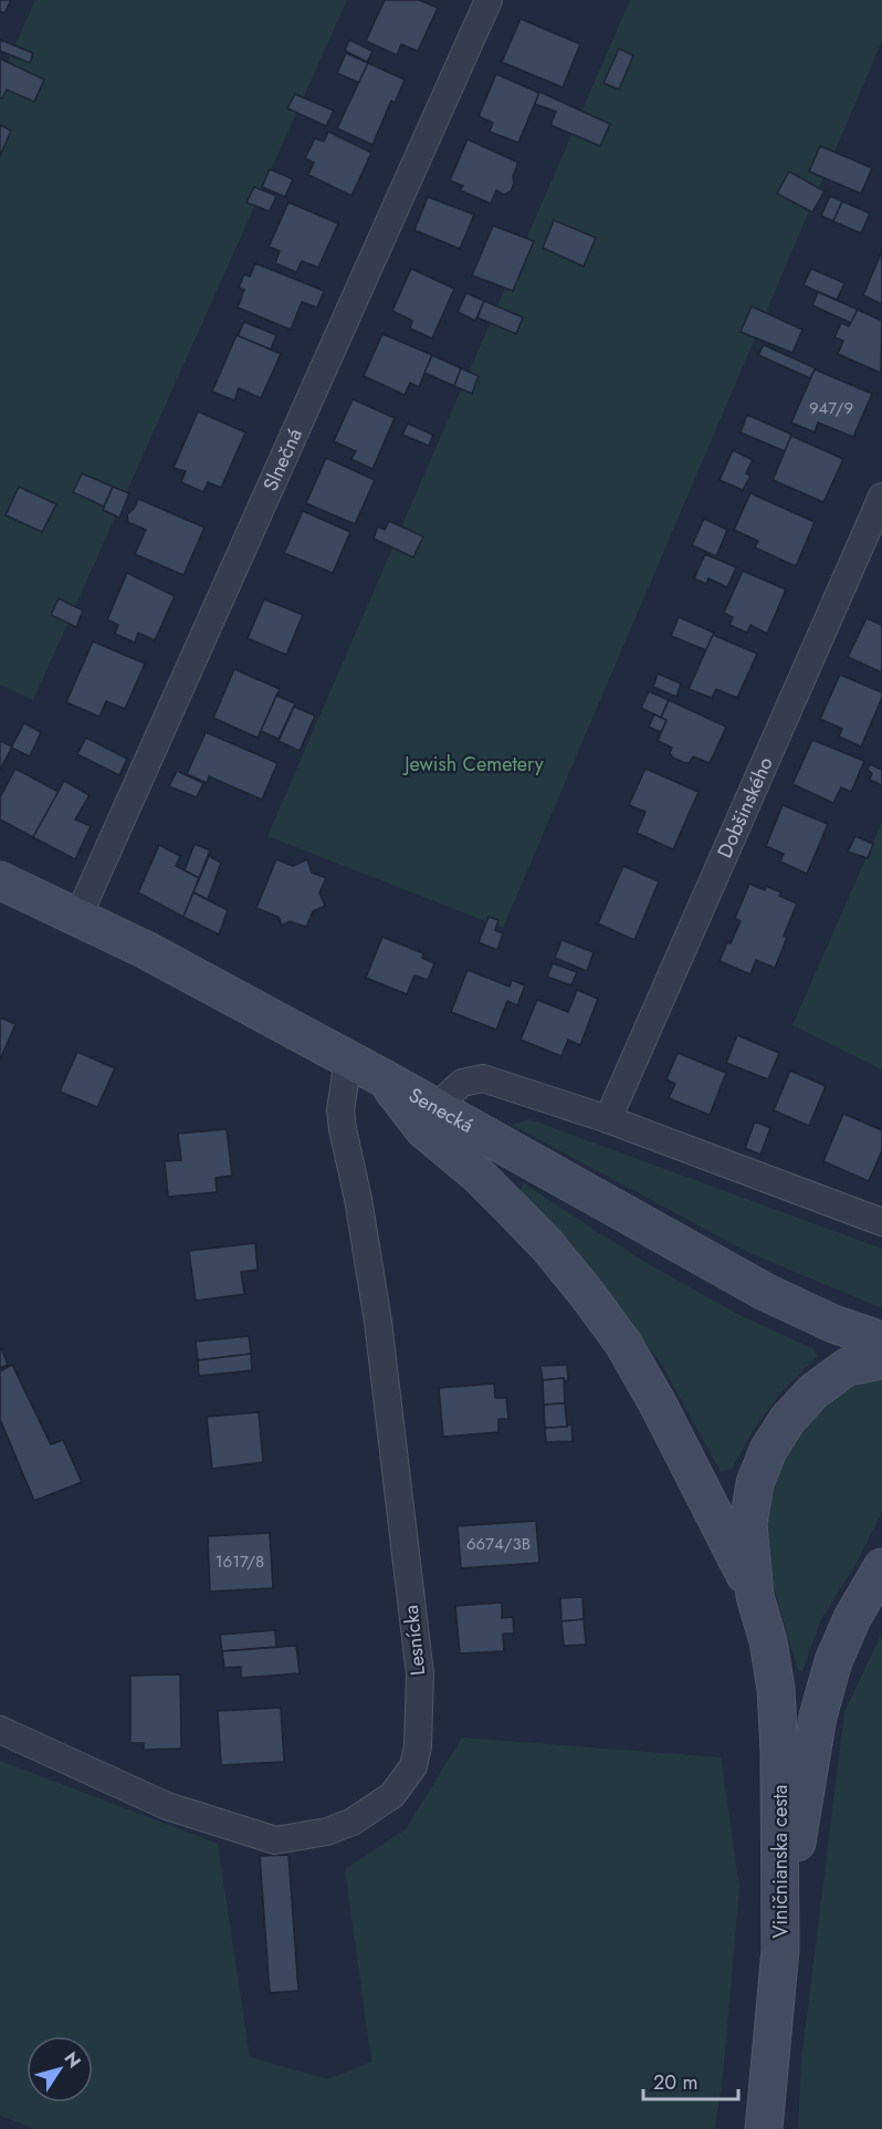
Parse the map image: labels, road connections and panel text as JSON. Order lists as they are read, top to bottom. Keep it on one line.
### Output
{"streets":{"main road":["Senecká","Viničnianska cesta"],"street":["Slnečná","Dobšinského","Lesnícka"]},"crossings":[["Slnečná","Senecká"],["Senecká","Lesnícka"]],"parks":["Jewish Cemetery"],"house_numbers":["947/9","6674/3B","1617/8"],"scale_bar":"20 m","north":"top right"}
